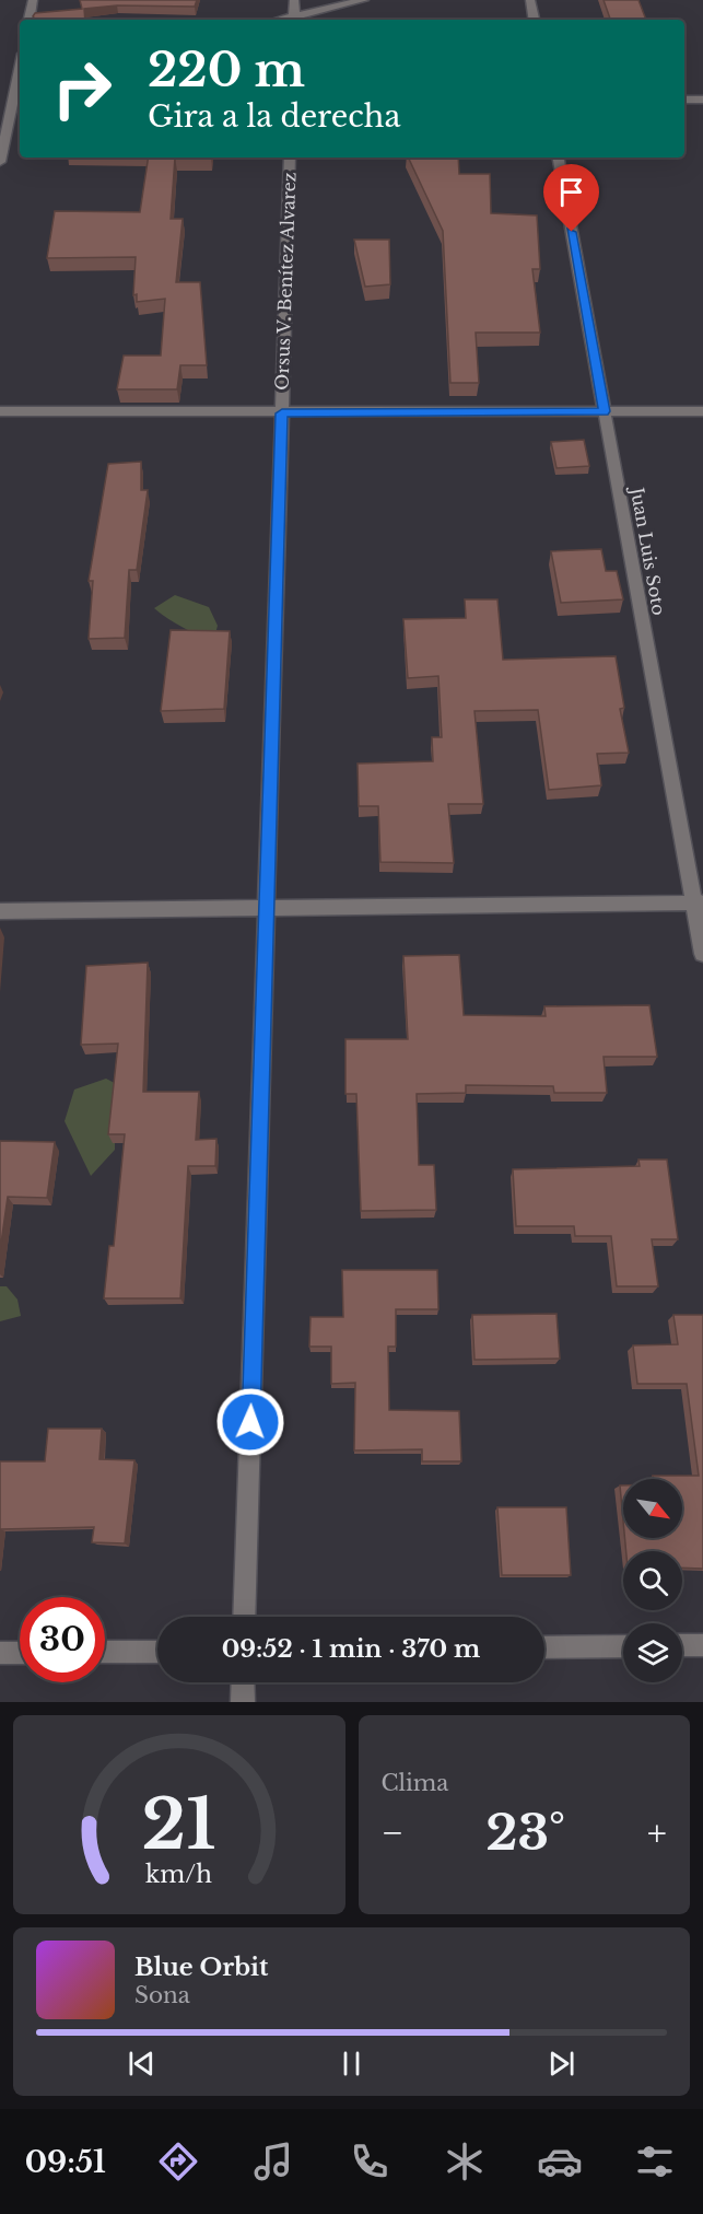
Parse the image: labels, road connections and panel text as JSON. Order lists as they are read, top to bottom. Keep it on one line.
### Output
{"streets":{"street":["Orsus V. Benítez Alvarez","Juan Luis Soto"]},"north":"bottom right","page":{"turn":["220 m","Gira a la derecha"],"limit":"30","trip":"09:52 · 1 min · 370 m","tile":"Clima","heat":["−","23°","+"],"song":["Blue Orbit","Sona"],"tabs":"09:51","gauge":["21","km/h"]}}
